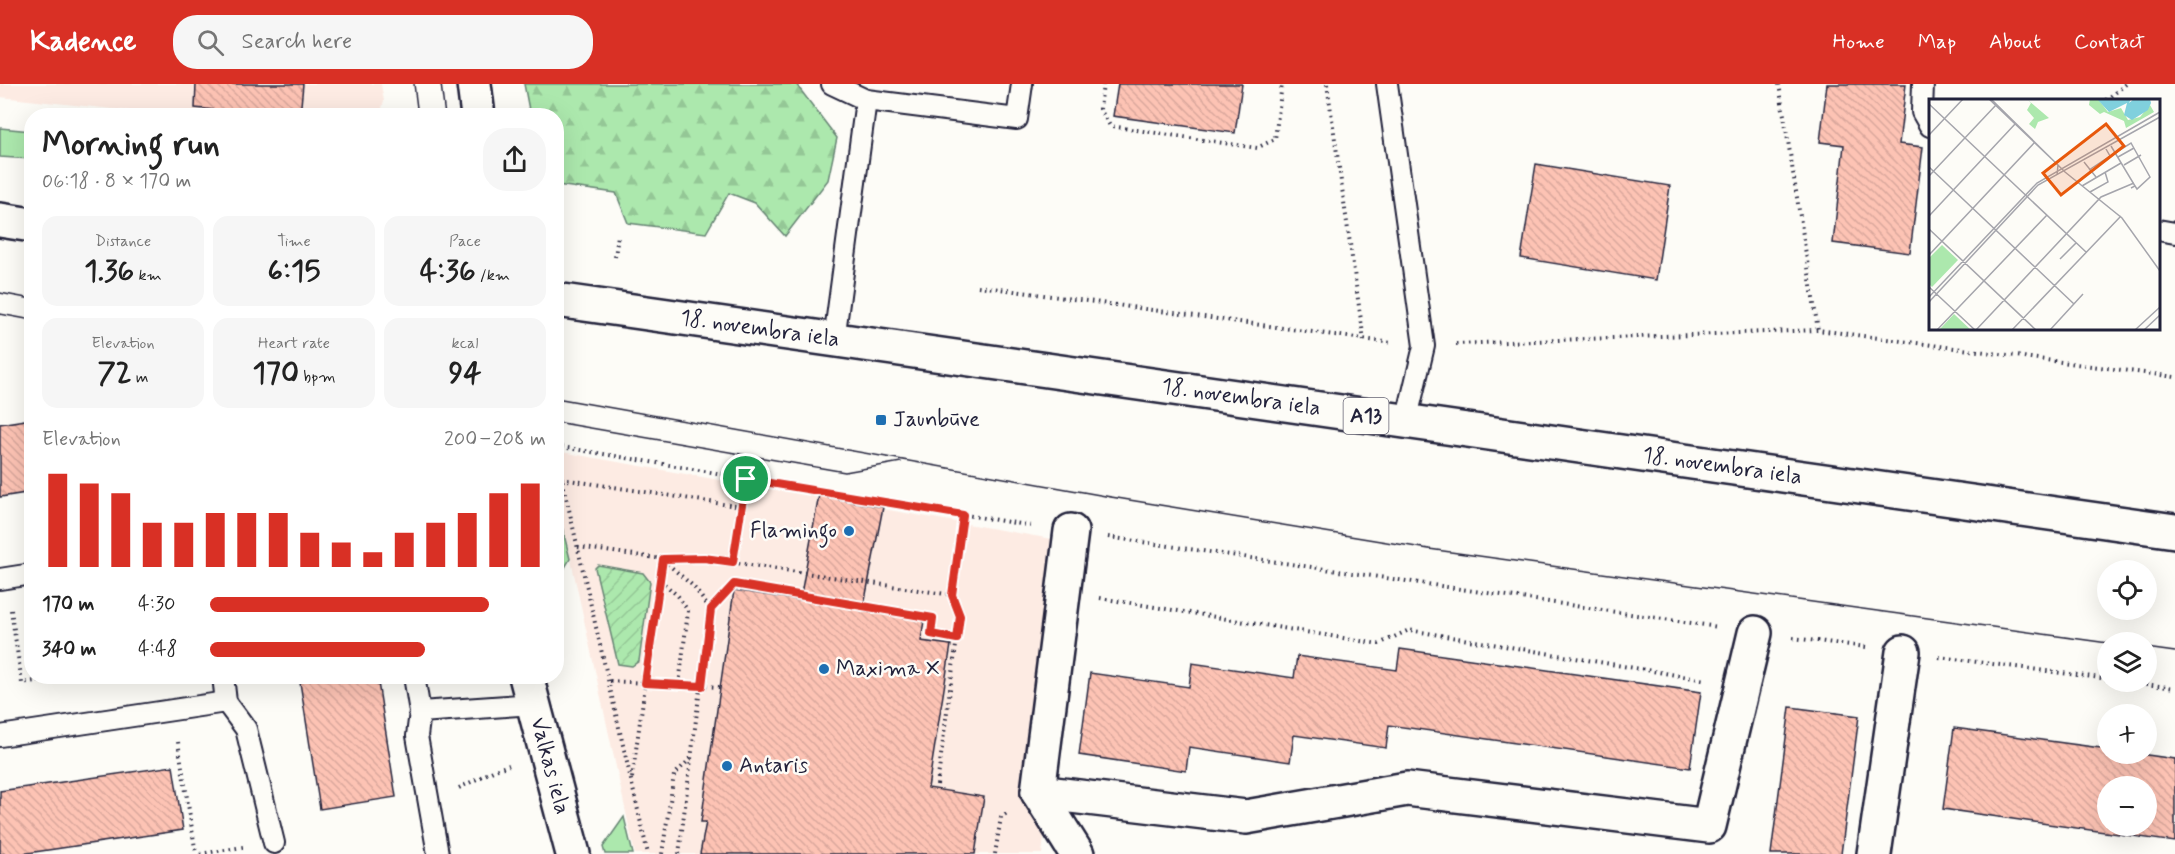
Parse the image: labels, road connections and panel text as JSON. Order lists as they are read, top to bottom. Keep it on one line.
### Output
{"streets":{"main road":["18. novembra iela","A13","Valkas iela"]},"places":{"transit":["Jaunbūve"],"other":["Flamingo","Maxima X","Antaris"]},"page":{"header":"Kadence","search":"Search here","nav":["Home","Map","About","Contact"],"heading":["Morning run","06:18 · 8 × 170 m"],"stats":[["Distance","1.36 km"],["Time","6:15"],["Pace","4:36 /km"],["Elevation","72 m"],["Heart rate","170 bpm"],["kcal","94"]],"chart":["Elevation","200–208 m"],"map_buttons":["+","−"],"list":[{"name":"170 m","note":"4:30"},{"name":"340 m","note":"4:48"}]}}
